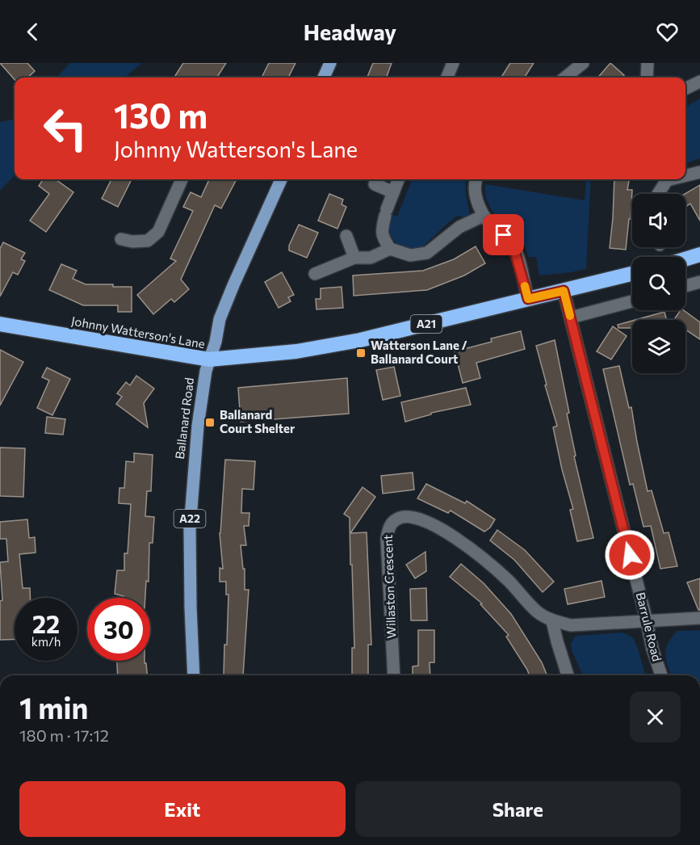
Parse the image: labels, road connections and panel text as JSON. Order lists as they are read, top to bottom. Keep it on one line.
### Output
{"streets":{"highway":["A21","Johnny Watterson's Lane"],"main road":["Ballanard Road","A22"],"street":["Willaston Crescent","Barrule Road"]},"crossings":[["Johnny Watterson's Lane","Ballanard Road"],["Johnny Watterson's Lane","Barrule Road"]],"places":{"transit":["Watterson Lane / Ballanard Court","Ballanard Court Shelter"]},"page":{"header":"Headway","turn":["130 m","Johnny Watterson's Lane"],"speed":"22 km/h","limit":"30","heading":["1 min","180 m · 17:12"],"buttons":["Exit","Share"]}}
